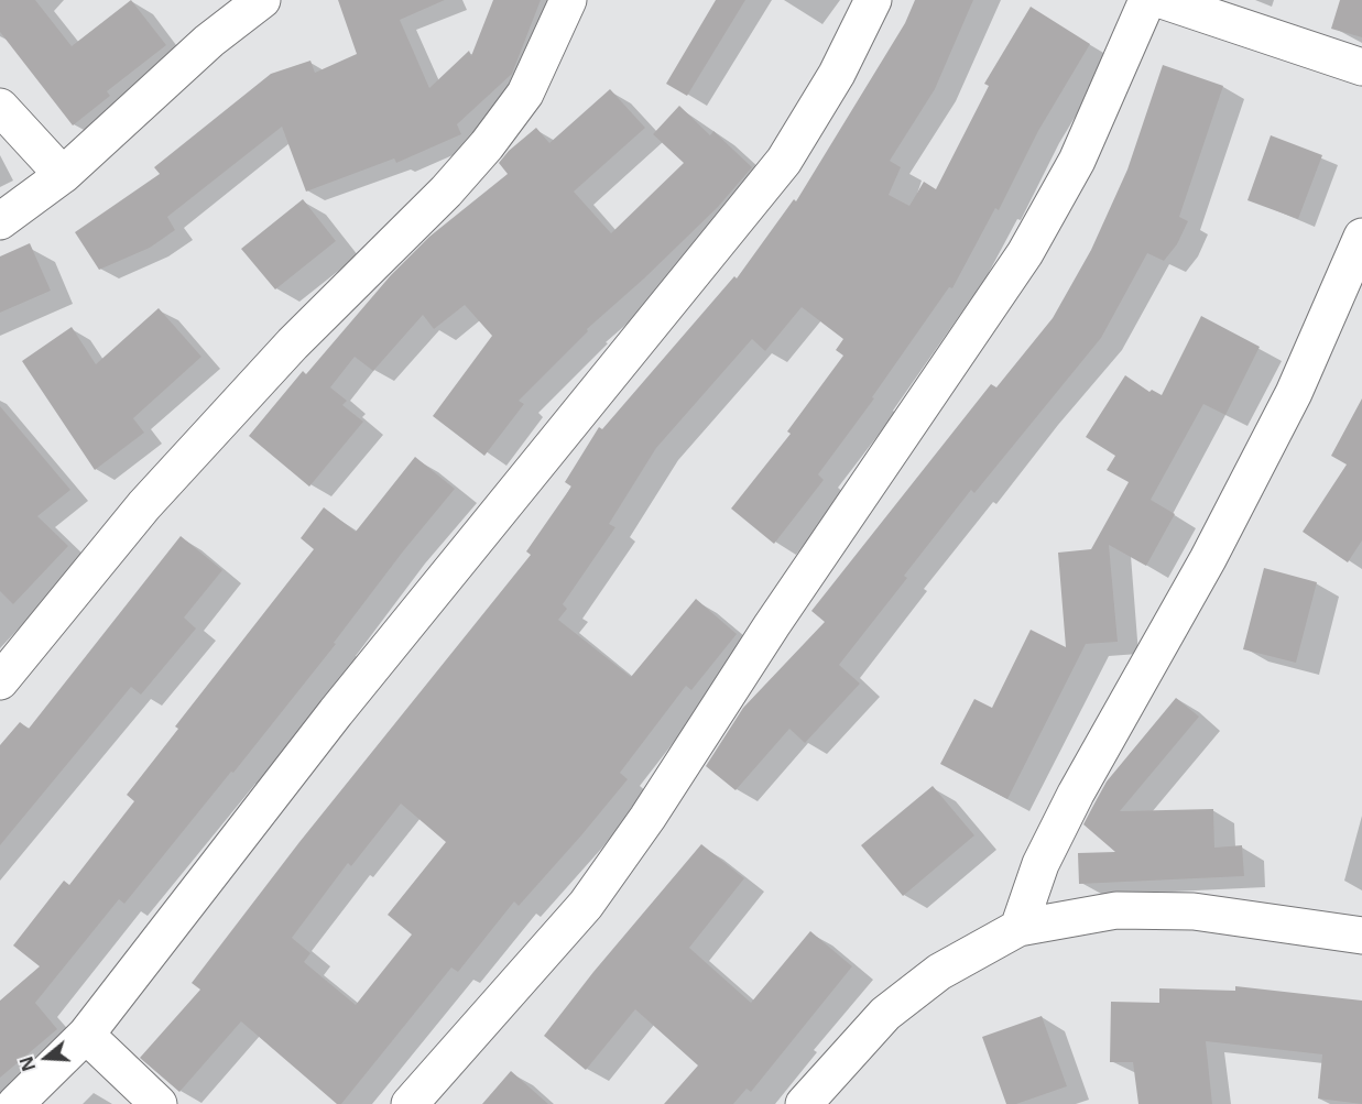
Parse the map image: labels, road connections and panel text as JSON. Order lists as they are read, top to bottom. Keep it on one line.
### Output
{"north":"left"}
